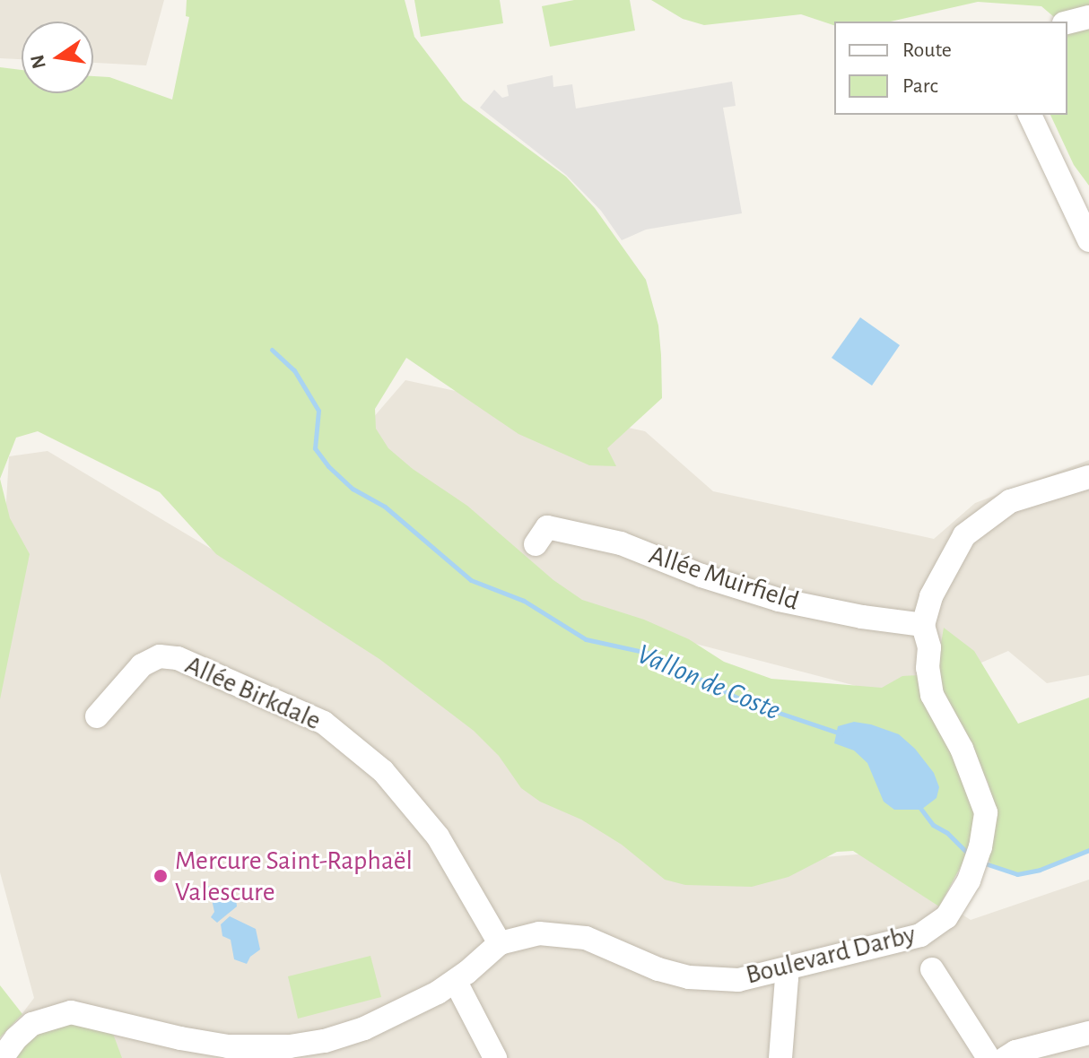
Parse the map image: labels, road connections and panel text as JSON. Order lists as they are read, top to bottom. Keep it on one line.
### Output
{"streets":{"street":["Allée Muirfield","Allée Birkdale","Boulevard Darby"]},"crossings":[["Allée Muirfield","Boulevard Darby"],["Allée Birkdale","Boulevard Darby"]],"water":["Vallon de Coste"],"places":["Mercure Saint-Raphaël Valescure"],"legend":["Route","Parc"],"north":"left"}
